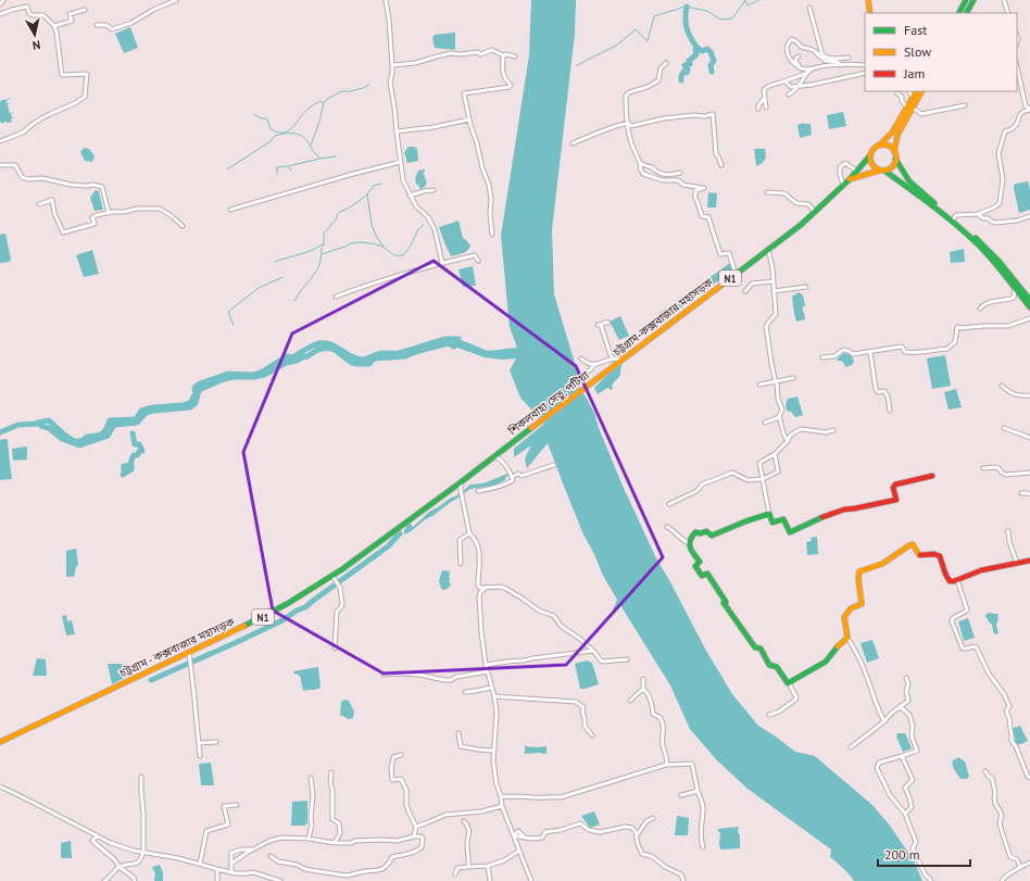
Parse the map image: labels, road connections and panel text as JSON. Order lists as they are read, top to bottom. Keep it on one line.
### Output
{"streets":{"main road":["N1","চট্টগ্রাম-কক্সবাজার মহাসড়ক","শিকলবাহা সেতু, পটিয়া","চট্টগ্রাম - কক্সবাজার মহাসড়ক"]},"crossings":[["চট্টগ্রাম-কক্সবাজার মহাসড়ক","শিকলবাহা সেতু, পটিয়া"],["শিকলবাহা সেতু, পটিয়া","চট্টগ্রাম - কক্সবাজার মহাসড়ক"]],"legend":["Fast","Slow","Jam"],"scale_bar":"200 m","north":"bottom"}
